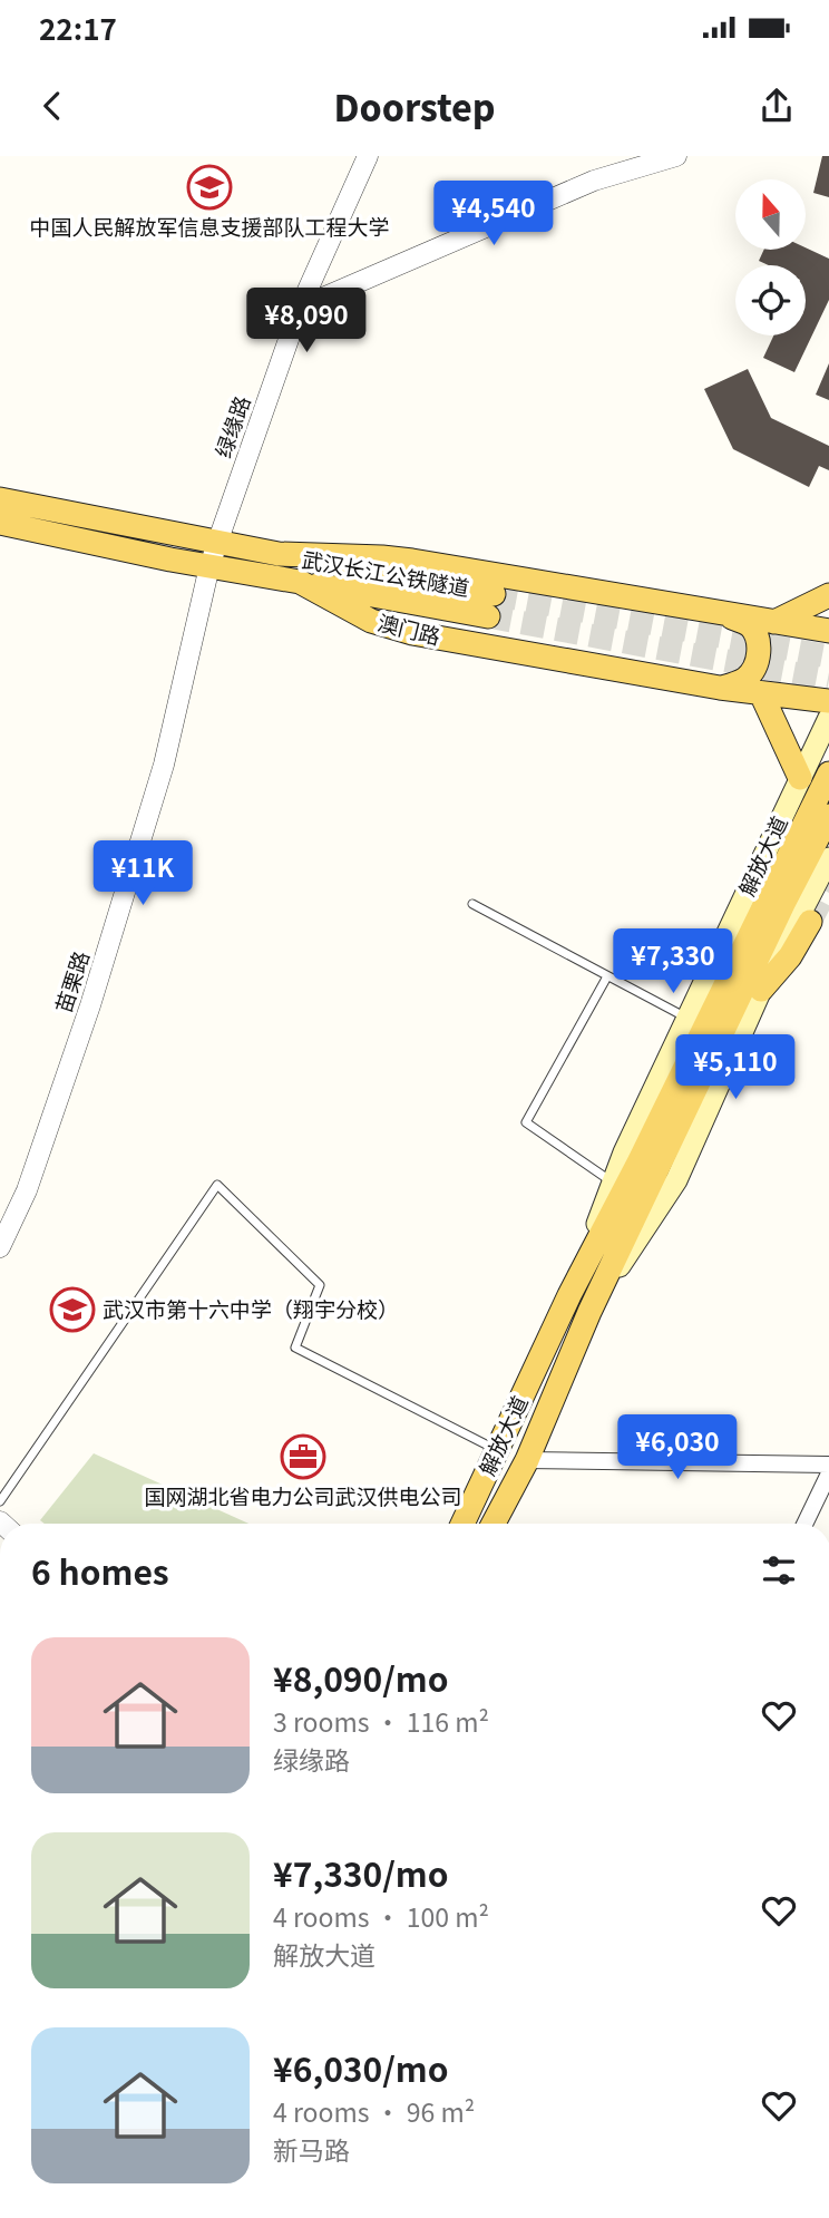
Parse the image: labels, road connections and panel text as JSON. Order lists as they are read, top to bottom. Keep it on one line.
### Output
{"streets":{"main road":["武汉长江公铁隧道","澳门路","解放大道"],"street":["绿缘路","苗栗路"]},"crossings":[["绿缘路","苗栗路"],["武汉长江公铁隧道","澳门路"],["澳门路","苗栗路"]],"places":{"school or university":["中国人民解放军信息支援部队工程大学","武汉市第十六中学（翔宇分校）"],"office":["国网湖北省电力公司武汉供电公司"]},"north":"top","page":{"status":"22:17","header":"Doorstep","price":["¥4,540","¥8,090","¥11K","¥7,330","¥5,110","¥6,030"],"heading":"6 homes","list":[{"name":"¥8,090/mo","note":"3 rooms · 116 m² · 绿缘路"},{"name":"¥7,330/mo","note":"4 rooms · 100 m² · 解放大道"},{"name":"¥6,030/mo","note":"4 rooms · 96 m² · 新马路"}]}}
